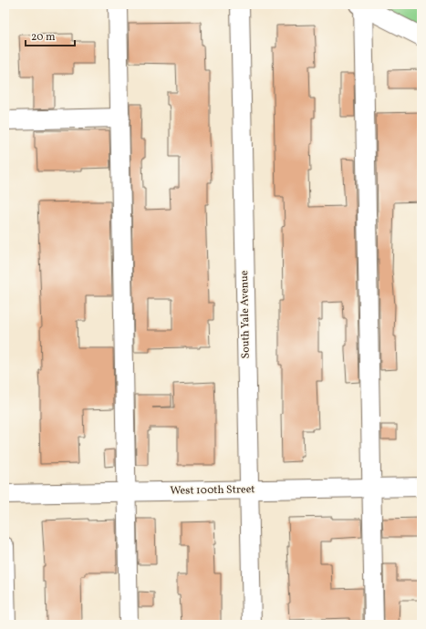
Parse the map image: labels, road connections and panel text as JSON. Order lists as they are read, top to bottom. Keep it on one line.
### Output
{"streets":{"street":["South Yale Avenue","West 100th Street"]},"crossings":[["South Yale Avenue","West 100th Street"]],"scale_bar":"20 m"}
